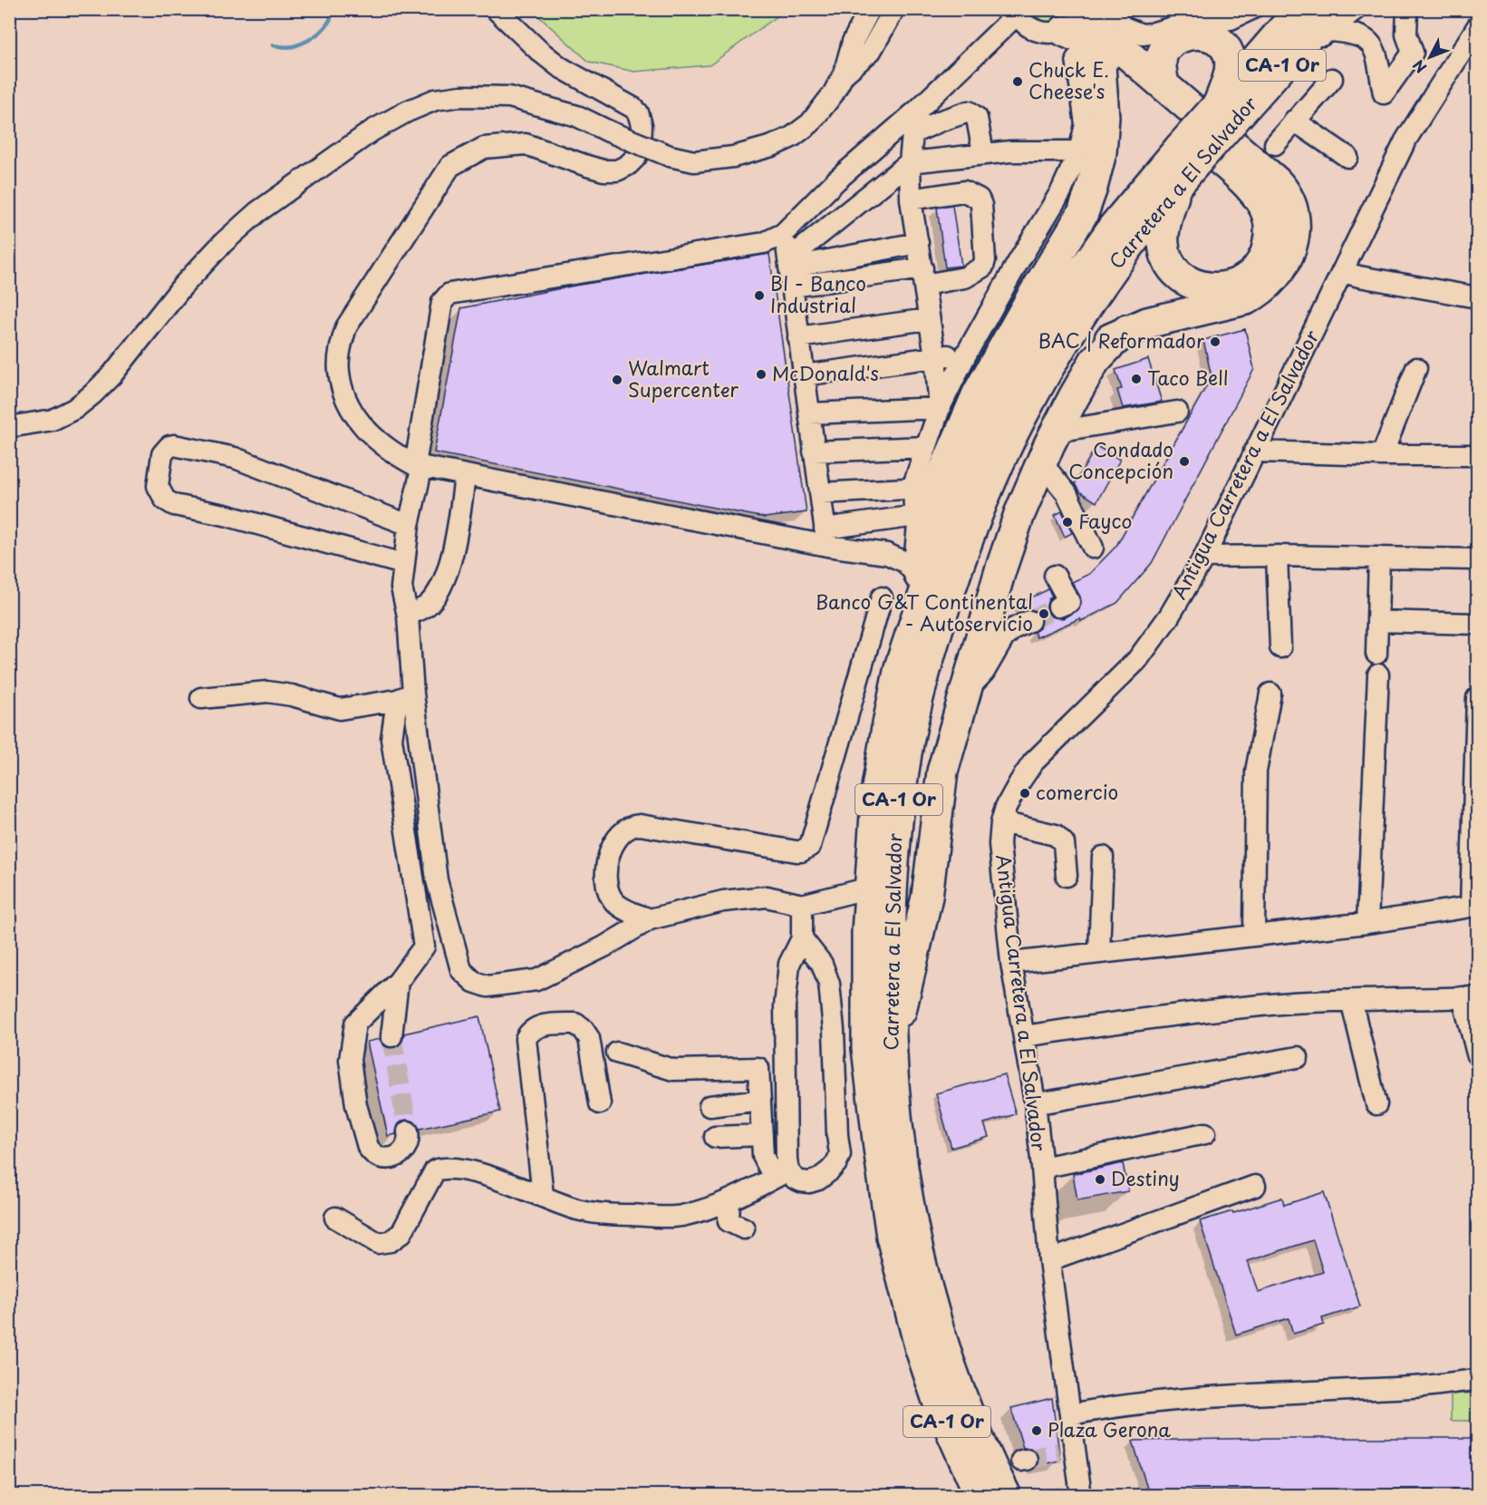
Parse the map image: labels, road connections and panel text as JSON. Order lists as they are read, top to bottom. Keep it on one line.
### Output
{"streets":{"highway":["CA-1 Or","Carretera a El Salvador"],"street":["Antigua Carretera a El Salvador"]},"places":["Chuck E. Cheese's","BI - Banco Industrial","BAC | Reformador","McDonald's","Taco Bell","Walmart Supercenter","Condado Concepción","Fayco","Banco G&T Continental - Autoservicio","comercio","Destiny","Plaza Gerona"],"north":"bottom left"}
